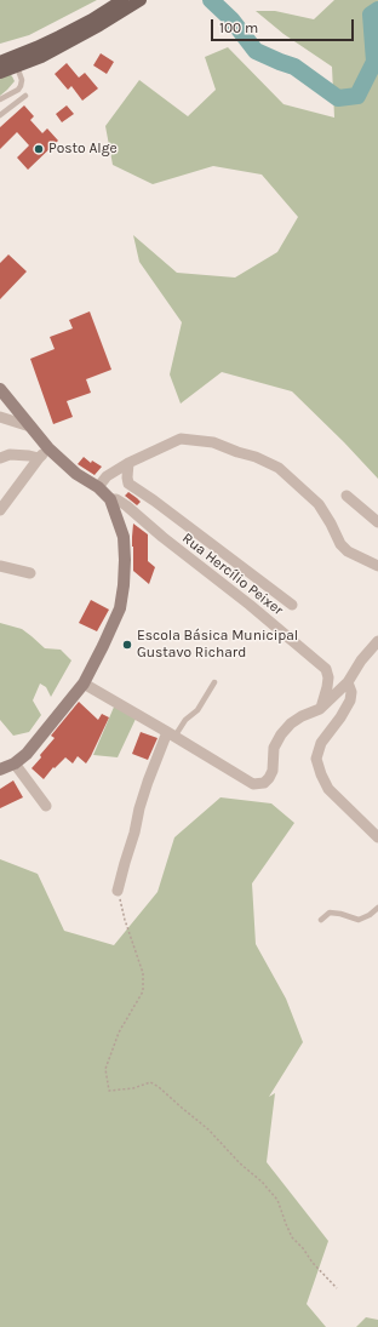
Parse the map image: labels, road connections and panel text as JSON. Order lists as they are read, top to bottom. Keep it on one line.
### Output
{"streets":{"street":["Rua Hercílio Peixer"]},"places":["Posto Alge","Escola Básica Municipal Gustavo Richard"],"scale_bar":"100 m"}
